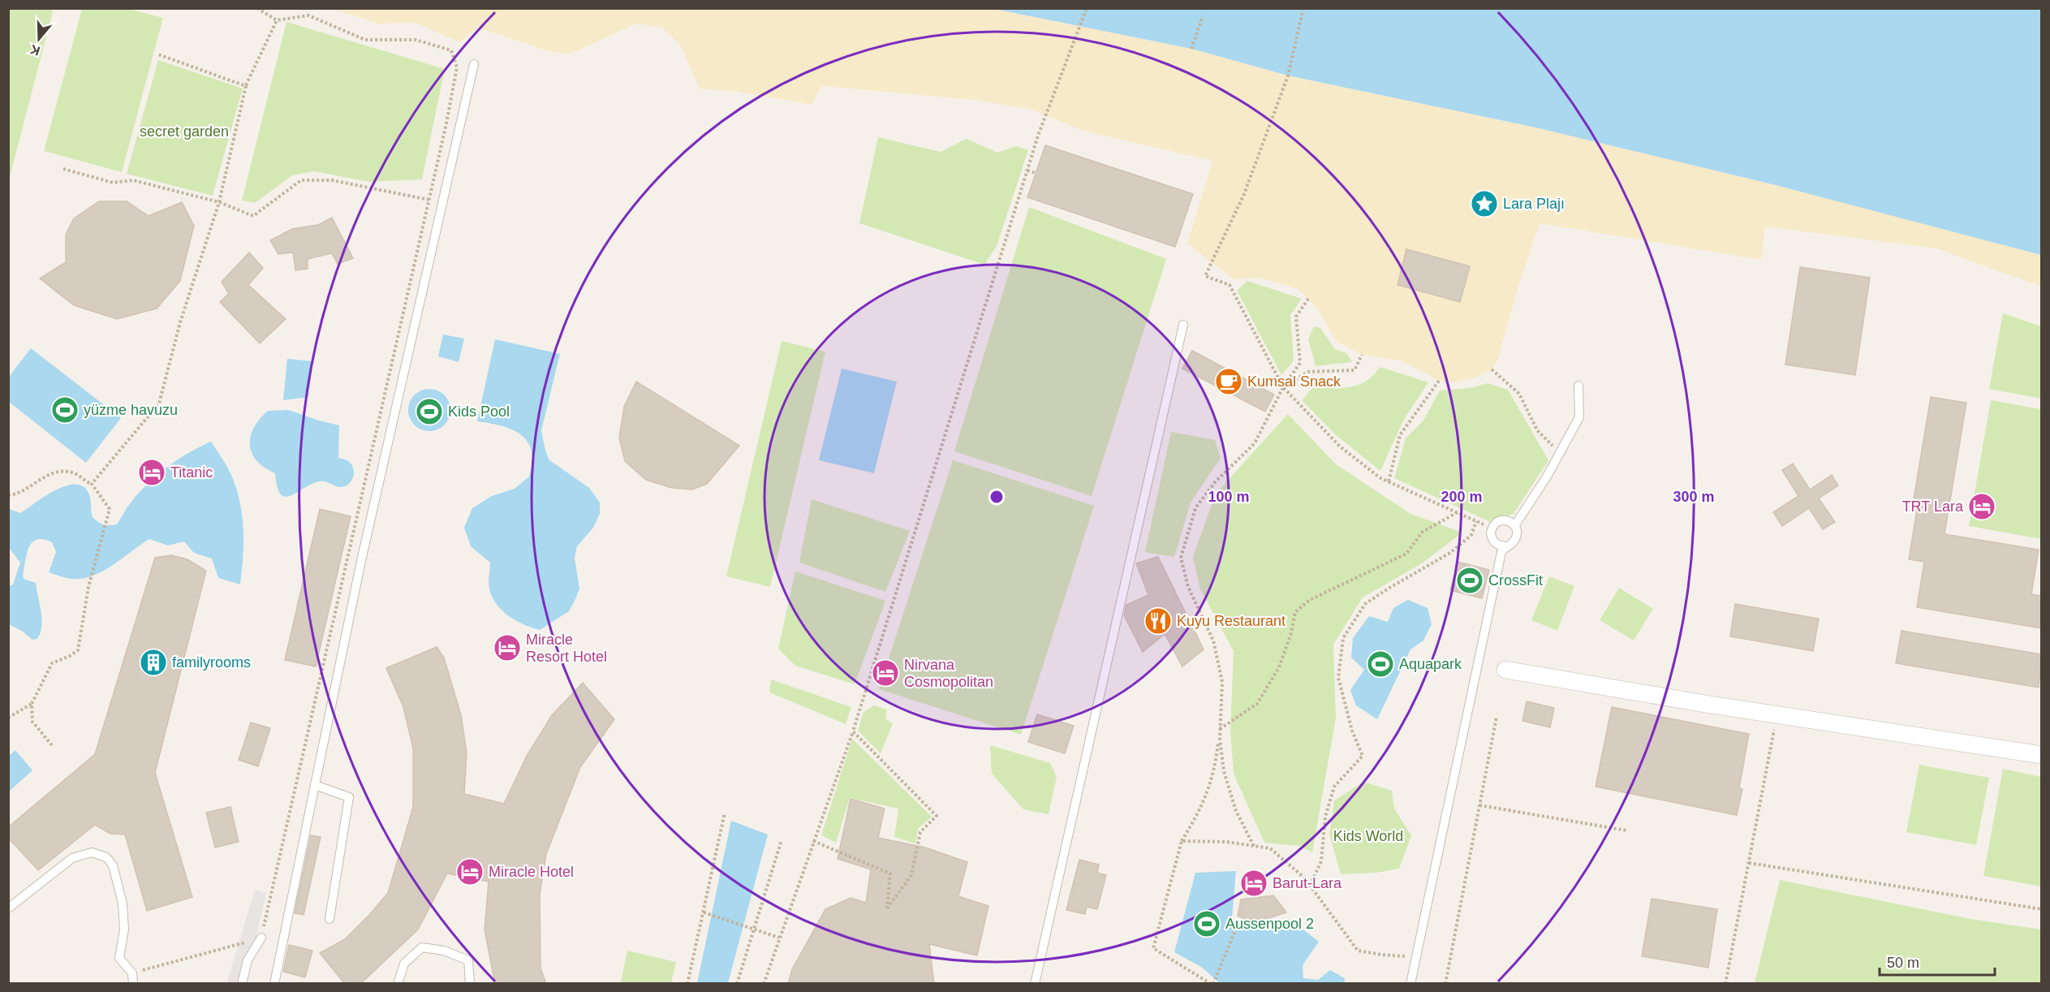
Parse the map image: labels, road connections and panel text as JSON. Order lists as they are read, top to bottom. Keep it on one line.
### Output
{"parks":["secret garden","Kids World"],"places":{"place":["Lara Plajı"],"cafe":["Kumsal Snack"],"sports":["yüzme havuzu","Kids Pool","CrossFit","Aquapark","Aussenpool 2"],"hotel":["Titanic","TRT Lara","Miracle Resort Hotel","Nirvana Cosmopolitan","Miracle Hotel","Barut-Lara"],"restaurant":["Kuyu Restaurant"],"building":["familyrooms"]},"scale_bar":"50 m","north":"bottom","rings":["100 m","200 m","300 m"]}
